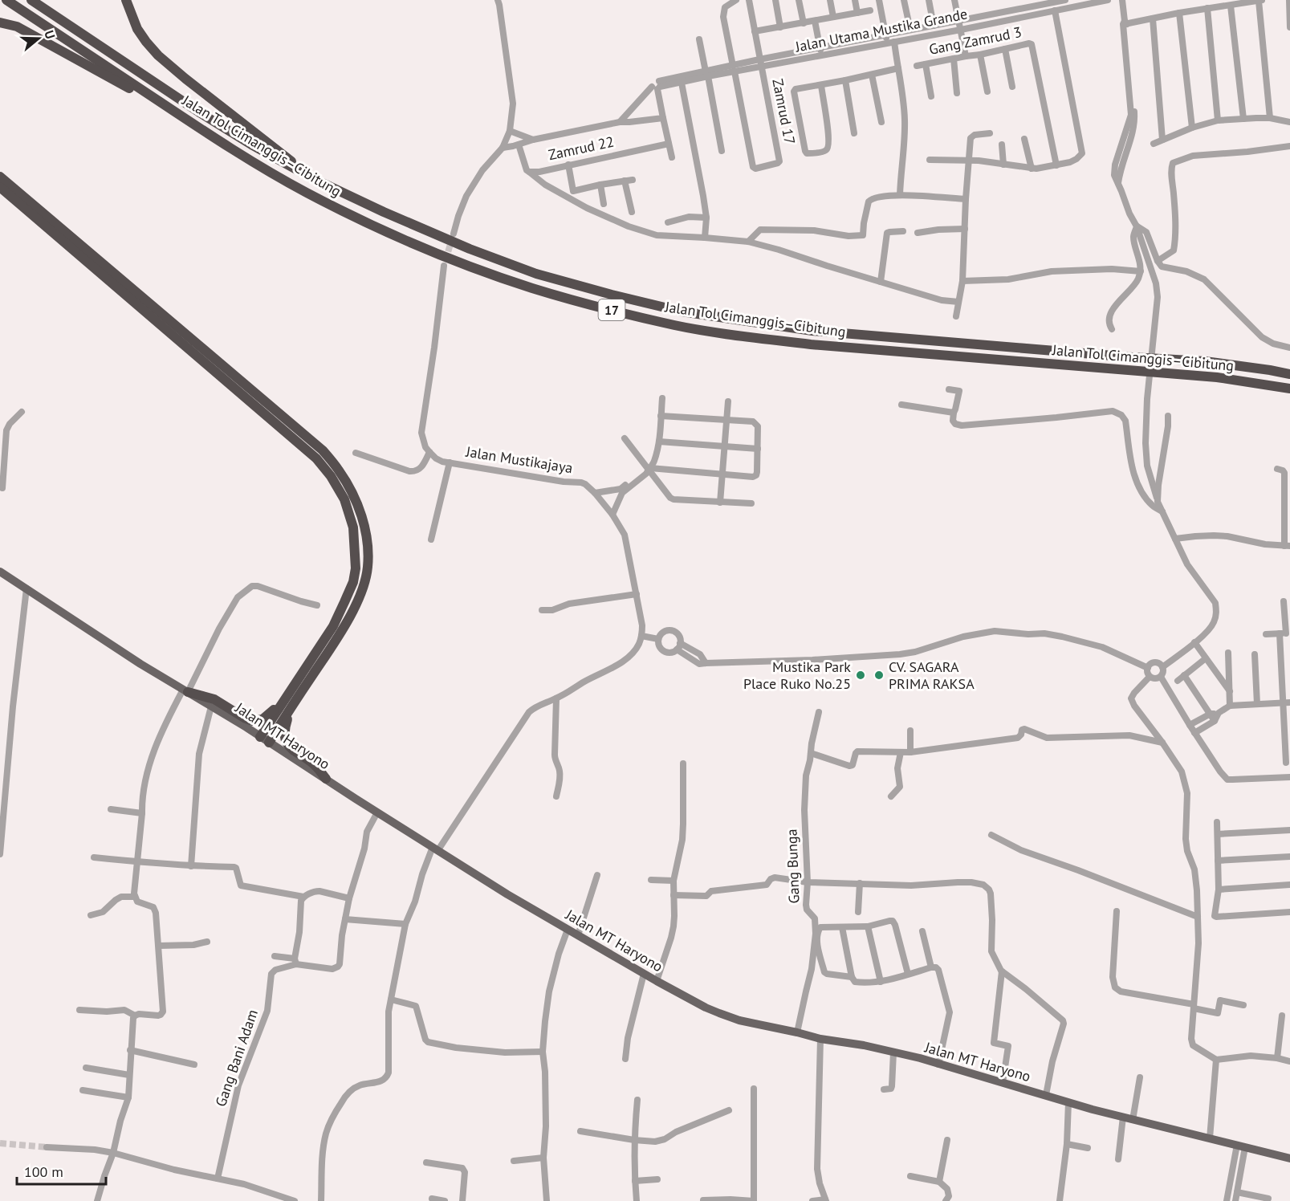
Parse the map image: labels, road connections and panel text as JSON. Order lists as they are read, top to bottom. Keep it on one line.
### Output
{"streets":{"highway":["Jalan Tol Cimanggis–Cibitung","17"],"main road":["Jalan MT Haryono"],"street":["Jalan Utama Mustika Grande","Gang Zamrud 3","Zamrud 17","Zamrud 22","Jalan Mustikajaya","Gang Bunga","Gang Bani Adam"]},"crossings":[["Jalan Utama Mustika Grande","Zamrud 17"],["Jalan MT Haryono","Gang Bunga"],["Jalan MT Haryono","Gang Bani Adam"]],"places":["Mustika Park Place Ruko No.25","CV. SAGARA PRIMA RAKSA"],"scale_bar":"100 m","north":"right"}
